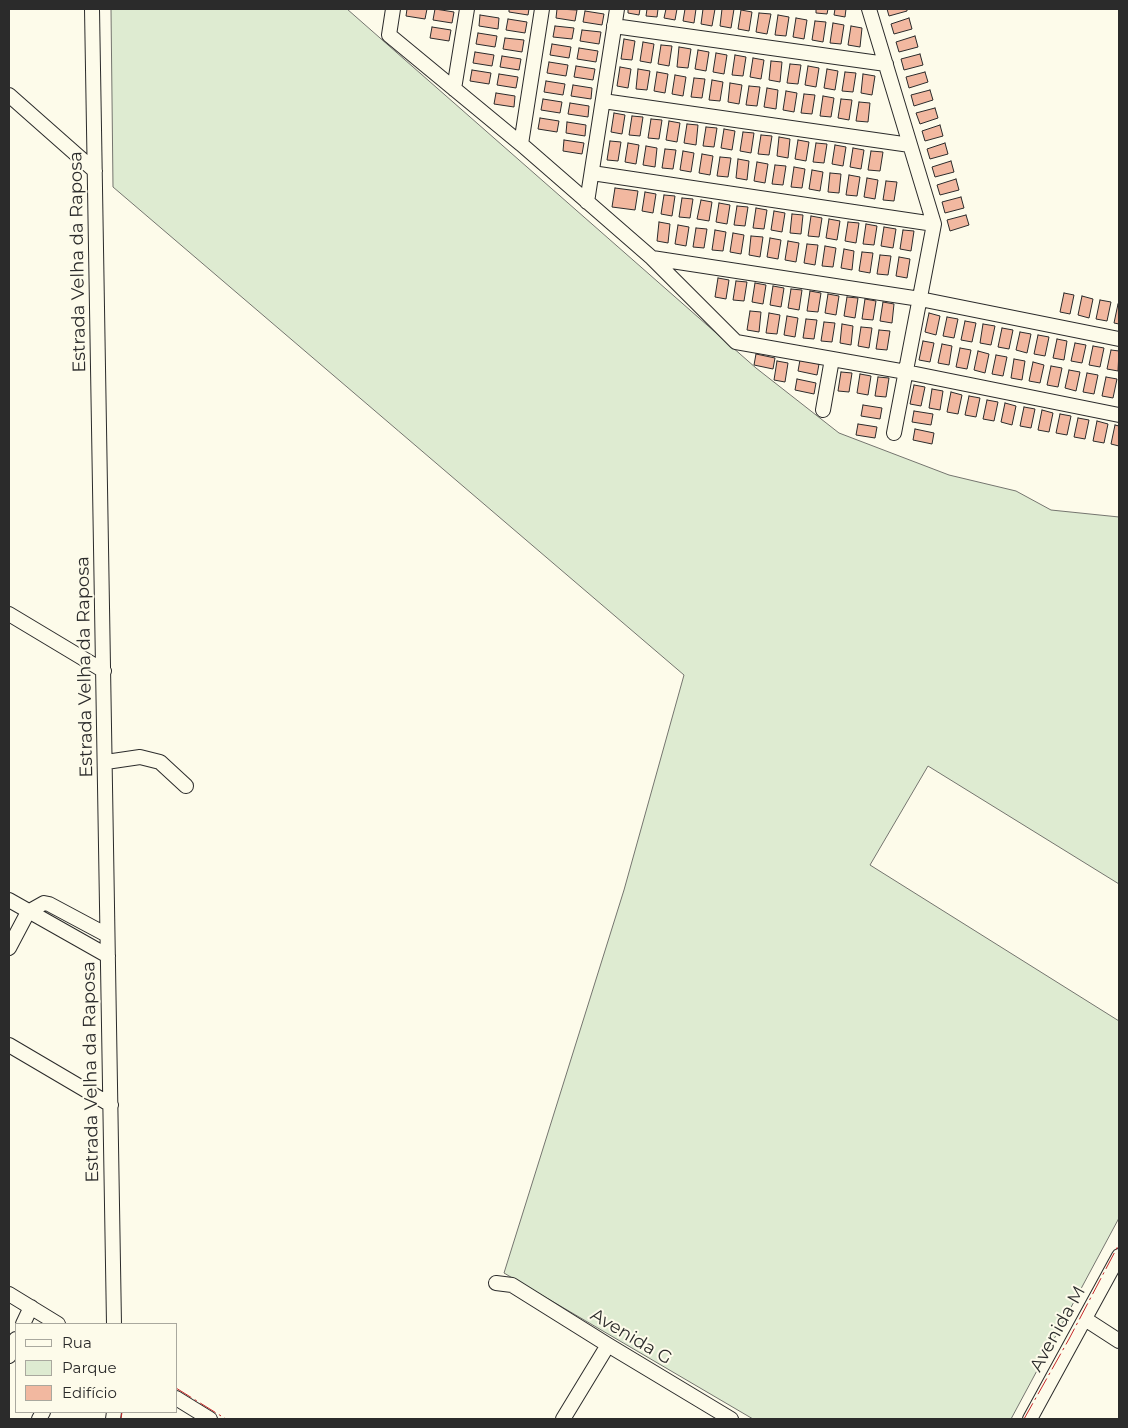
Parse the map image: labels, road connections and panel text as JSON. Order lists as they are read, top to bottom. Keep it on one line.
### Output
{"streets":{"street":["Estrada Velha da Raposa","Avenida M","Avenida G"]},"legend":["Rua","Parque","Edifício"]}
